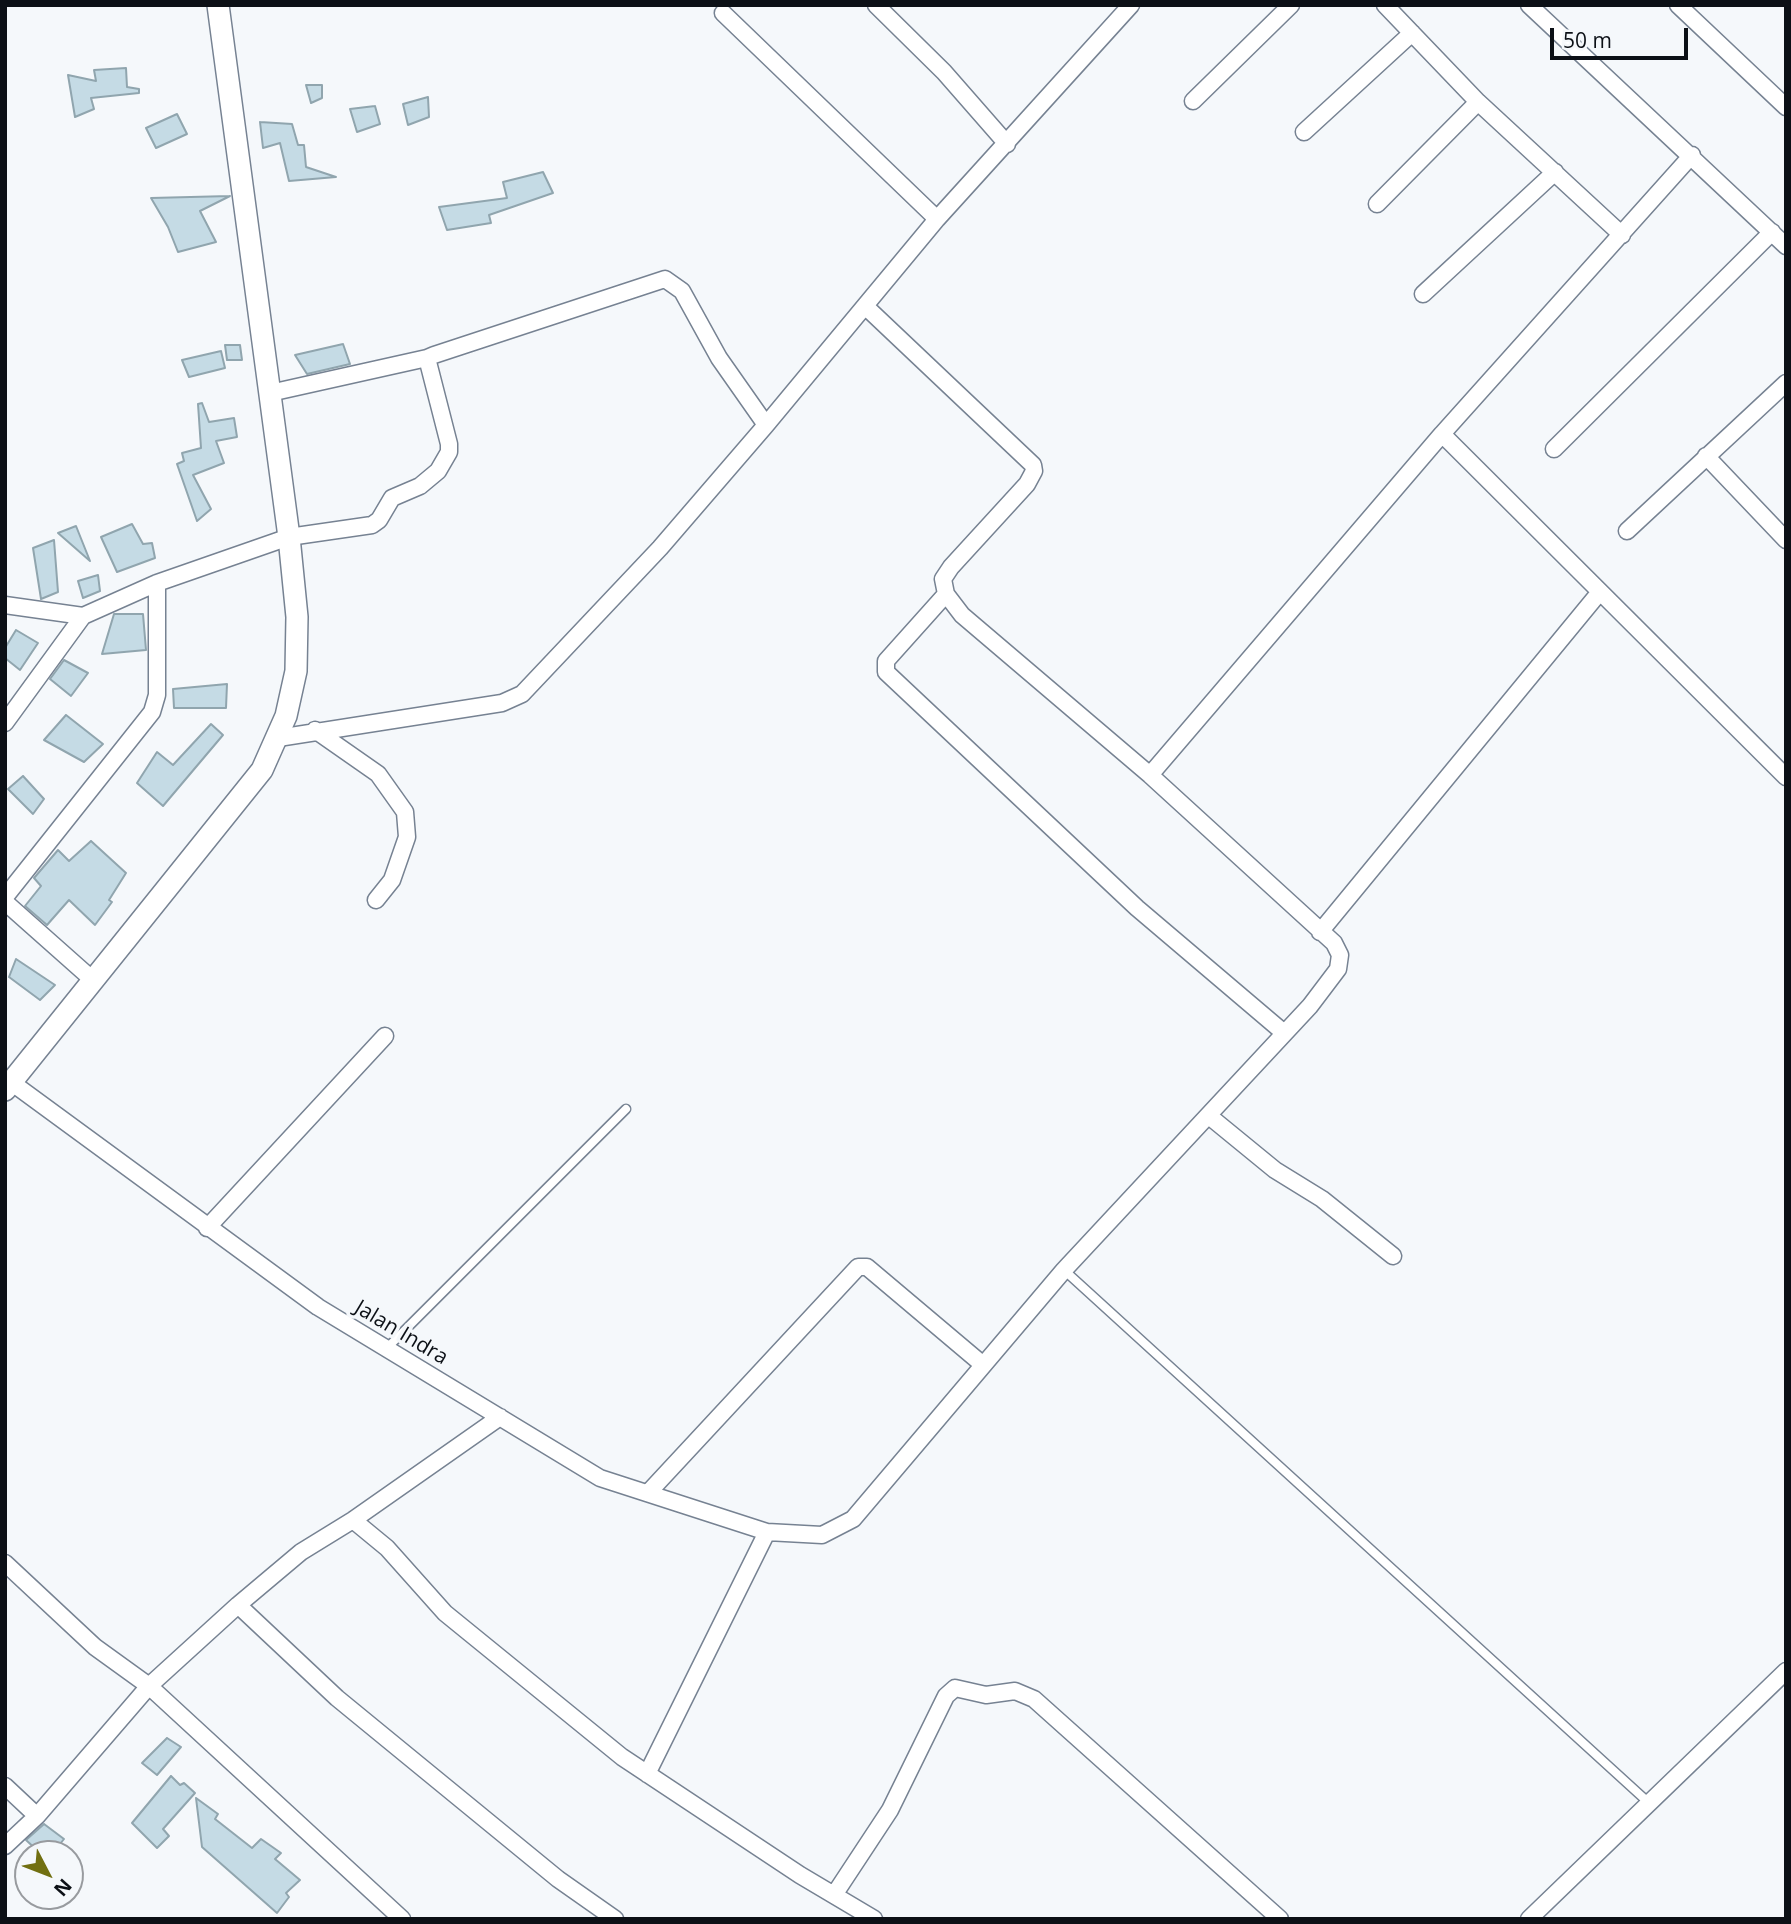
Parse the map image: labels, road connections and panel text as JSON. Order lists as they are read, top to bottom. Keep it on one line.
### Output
{"streets":{"street":["Jalan Indra"]},"scale_bar":"50 m","north":"bottom right"}
